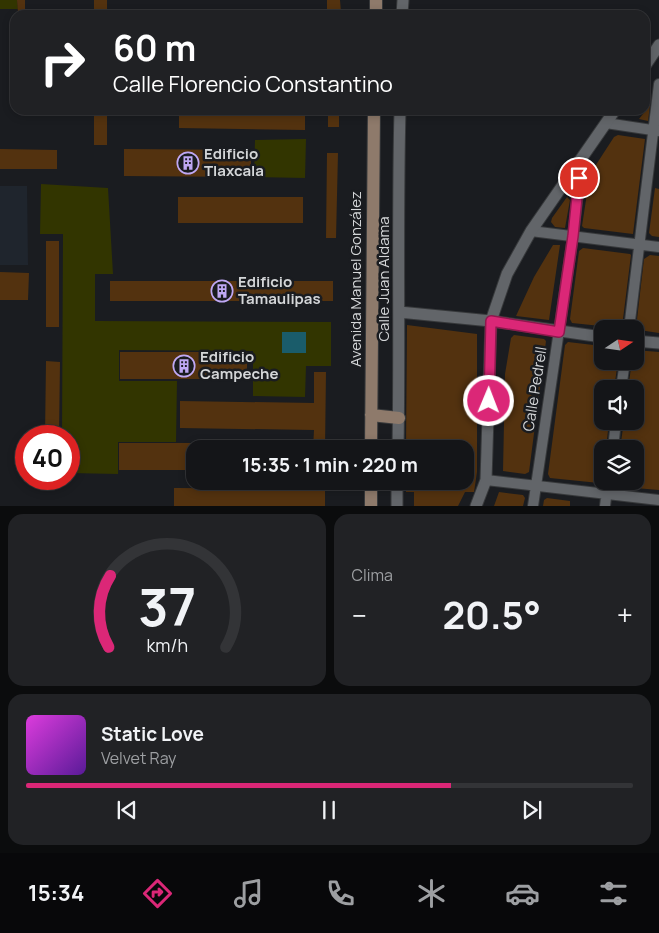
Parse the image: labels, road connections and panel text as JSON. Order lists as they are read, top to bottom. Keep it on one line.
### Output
{"streets":{"main road":["Avenida Manuel González"],"street":["Calle Juan Aldama","Calle Pedrell"]},"places":{"building":["Edificio Tlaxcala","Edificio Tamaulipas","Edificio Campeche"]},"north":"right","page":{"turn":["60 m","Calle Florencio Constantino"],"limit":"40","trip":"15:35 · 1 min · 220 m","tile":"Clima","heat":["−","20.5°","+"],"song":["Static Love","Velvet Ray"],"tabs":"15:34","gauge":["37","km/h"]}}
